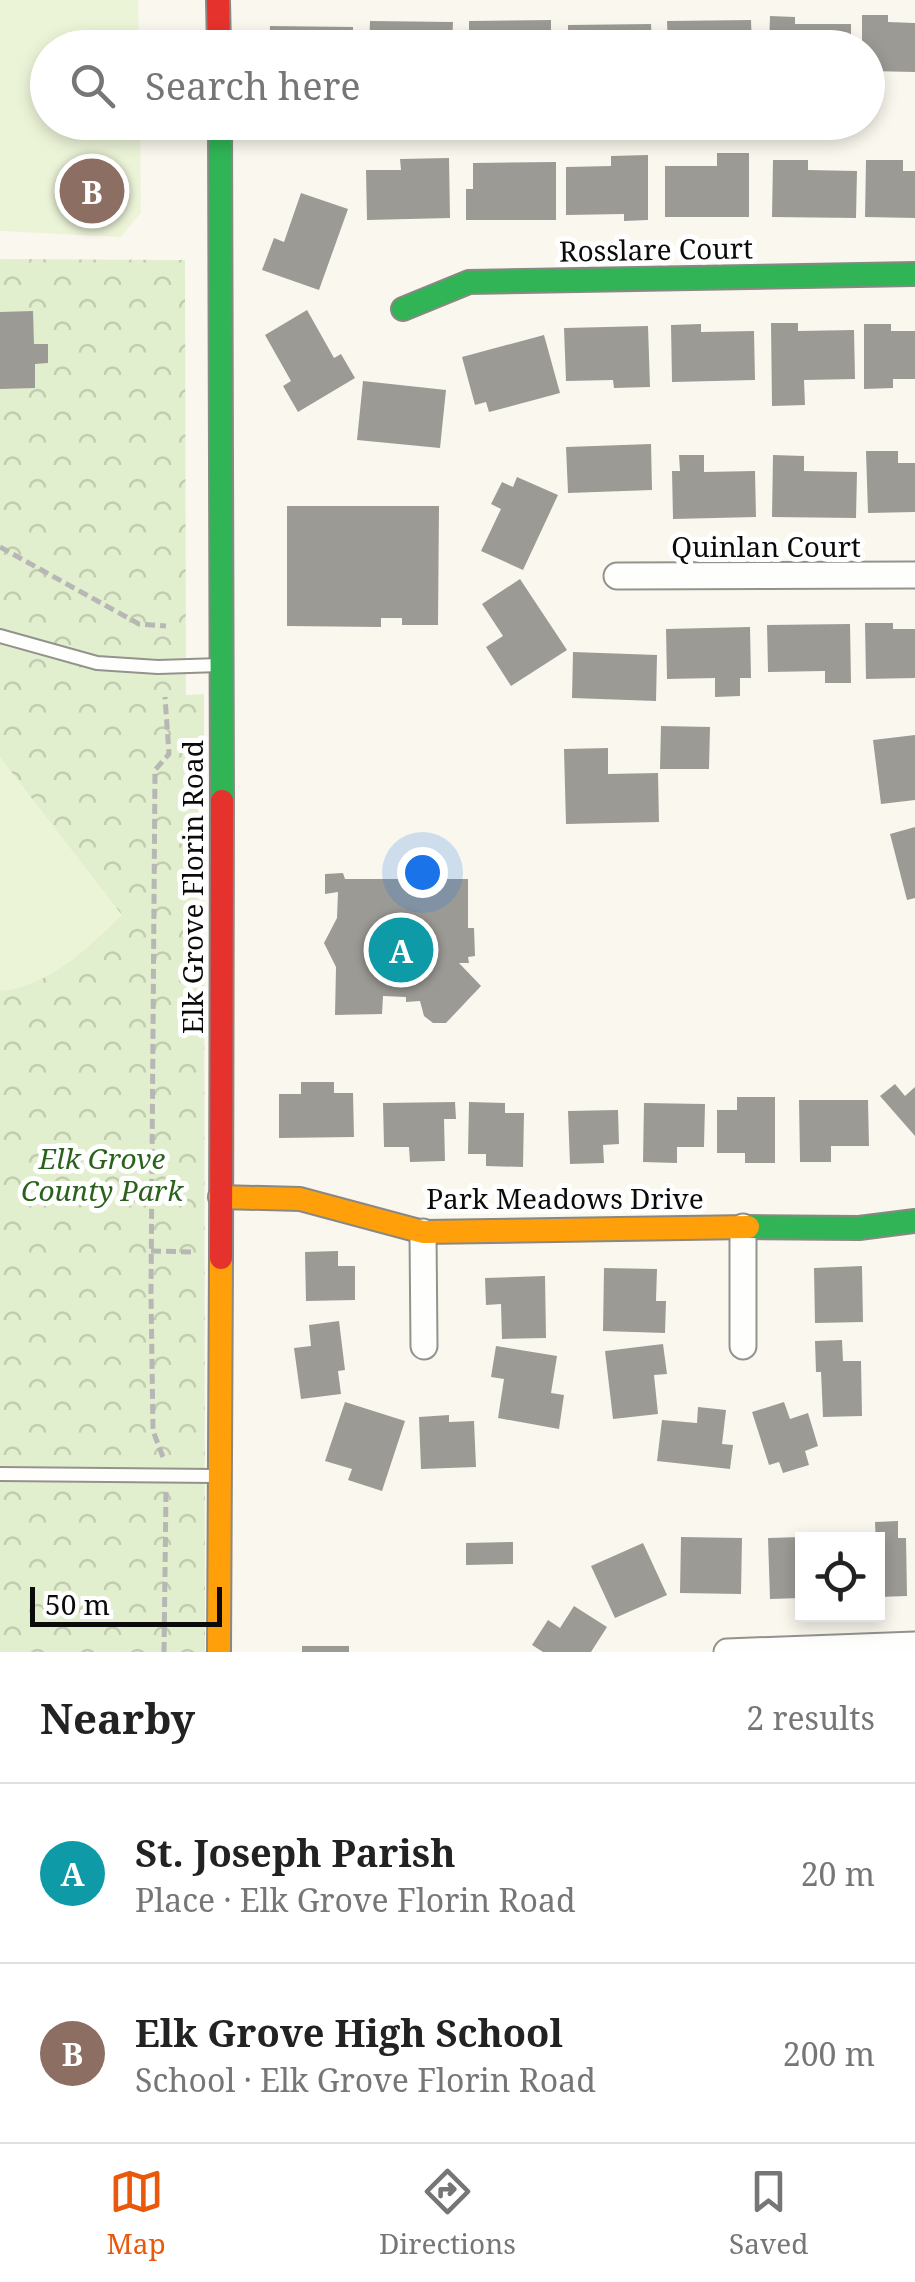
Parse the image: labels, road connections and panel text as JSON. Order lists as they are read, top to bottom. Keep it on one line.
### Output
{"streets":{"main road":["Rosslare Court","Elk Grove Florin Road","Park Meadows Drive"],"street":["Quinlan Court"]},"crossings":[["Elk Grove Florin Road","Park Meadows Drive"]],"parks":["Elk Grove County Park"],"scale_bar":"50 m","page":{"search":"Search here","pins":["B","A"],"scale":"50 m","heading":["Nearby","2 results"],"list":[{"mark":"A","name":"St. Joseph Parish","note":"Place · Elk Grove Florin Road","value":"20 m"},{"mark":"B","name":"Elk Grove High School","note":"School · Elk Grove Florin Road","value":"200 m"}],"nav":["Map","Directions","Saved"]}}
